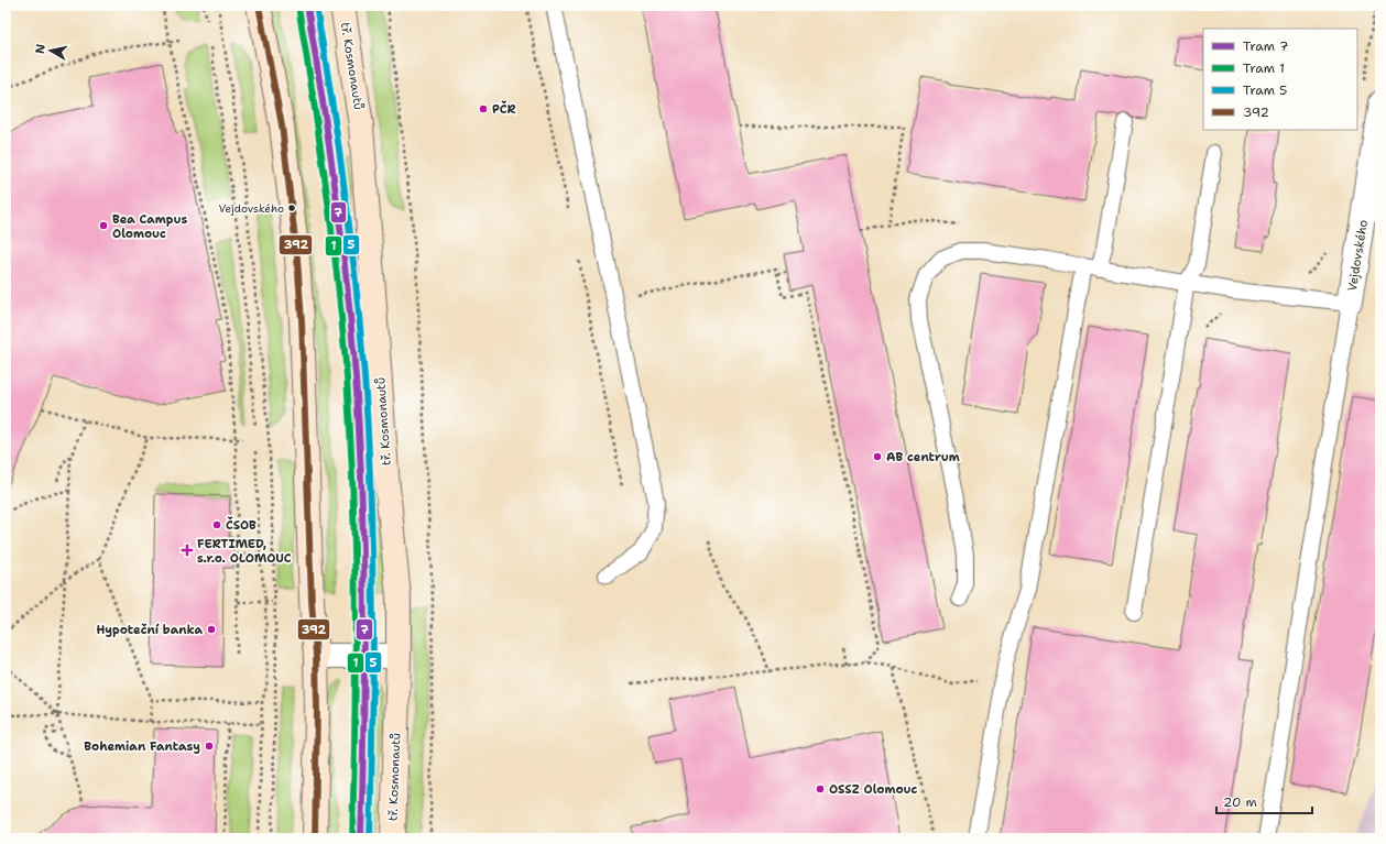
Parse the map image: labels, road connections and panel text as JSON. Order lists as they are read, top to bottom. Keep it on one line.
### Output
{"streets":{"street":["tř. Kosmonautů","Vejdovského"]},"places":{"other":["PČR","Vejdovského","Bea Campus Olomouc","AB centrum","ČSOB","Hypoteční banka","Bohemian Fantasy","OSSZ Olomouc"],"health":["FERTIMED, s.r.o. OLOMOUC"]},"lines":["tram line 7","tram line 5","transit line 392","tram line 1"],"legend":["Tram 7","Tram 1","Tram 5","392"],"scale_bar":"20 m","north":"left"}
